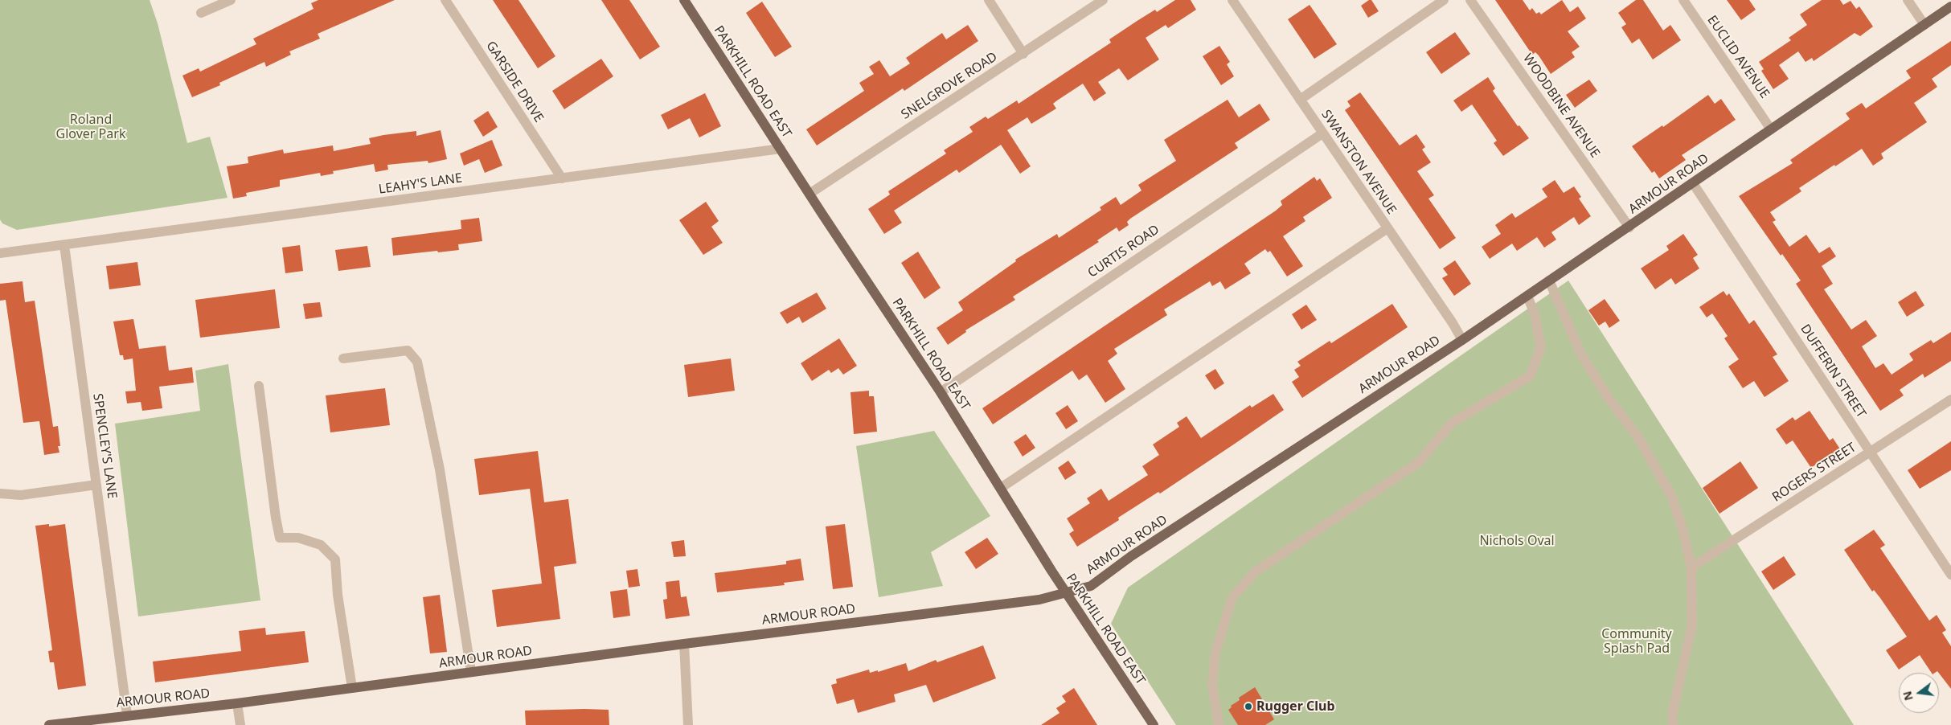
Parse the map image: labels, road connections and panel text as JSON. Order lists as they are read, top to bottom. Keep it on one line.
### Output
{"streets":{"main road":["PARKHILL ROAD EAST","ARMOUR ROAD"],"street":["EUCLID AVENUE","GARSIDE DRIVE","SNELGROVE ROAD","WOODBINE AVENUE","SWANSTON AVENUE","LEAHY'S LANE","CURTIS ROAD","DUFFERIN STREET","SPENCLEY'S LANE","ROGERS STREET"]},"crossings":[["EUCLID AVENUE","ARMOUR ROAD"],["GARSIDE DRIVE","LEAHY'S LANE"],["PARKHILL ROAD EAST","SNELGROVE ROAD"],["PARKHILL ROAD EAST","LEAHY'S LANE"],["PARKHILL ROAD EAST","ARMOUR ROAD"],["PARKHILL ROAD EAST","CURTIS ROAD"],["WOODBINE AVENUE","ARMOUR ROAD"],["SWANSTON AVENUE","ARMOUR ROAD"],["SWANSTON AVENUE","CURTIS ROAD"],["LEAHY'S LANE","SPENCLEY'S LANE"],["ARMOUR ROAD","DUFFERIN STREET"],["ARMOUR ROAD","SPENCLEY'S LANE"],["DUFFERIN STREET","ROGERS STREET"]],"parks":["Roland Glover Park","Nichols Oval","Community Splash Pad"],"places":["Rugger Club"],"north":"left"}
